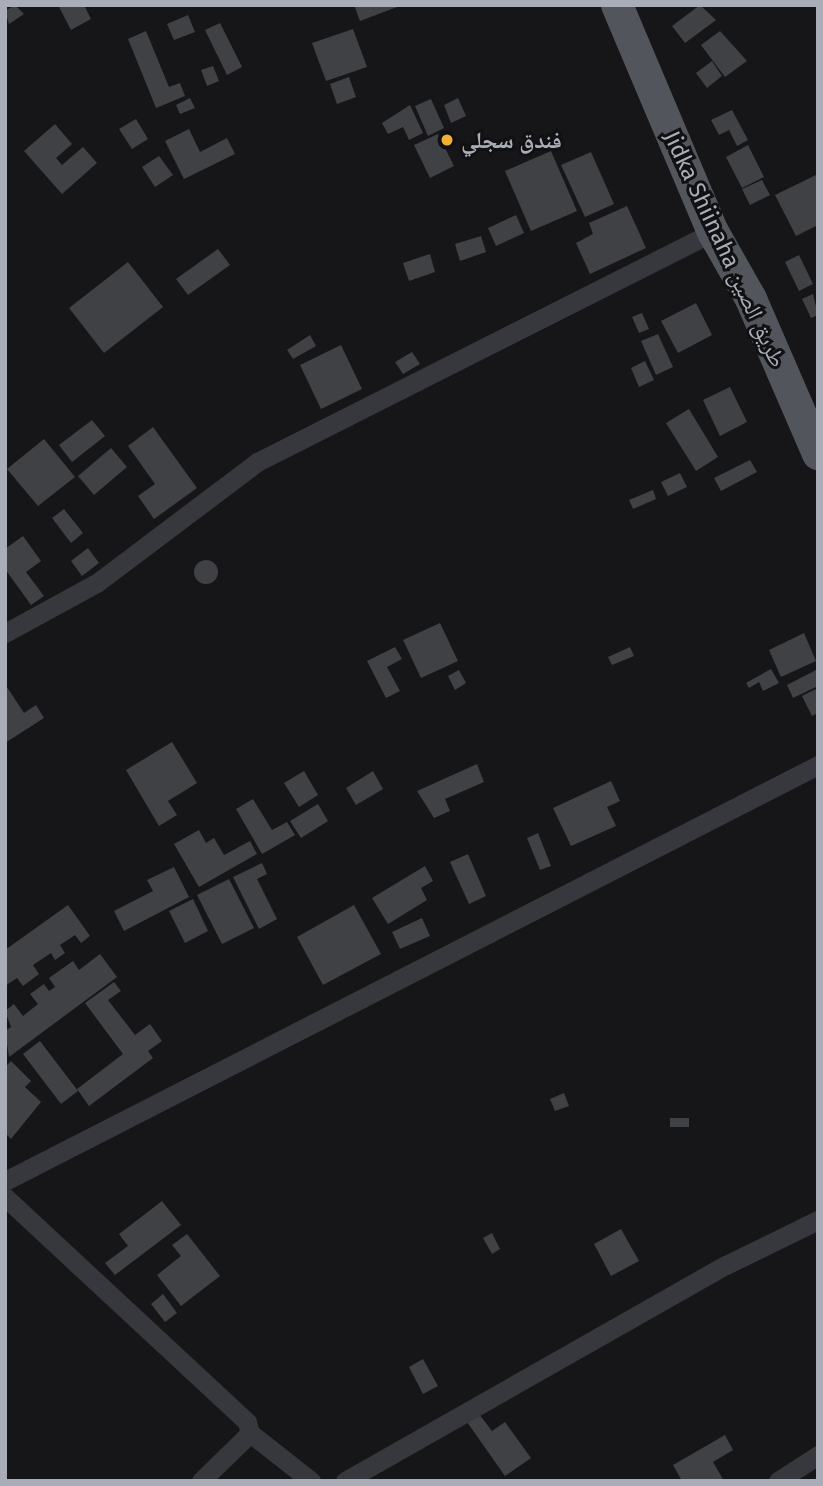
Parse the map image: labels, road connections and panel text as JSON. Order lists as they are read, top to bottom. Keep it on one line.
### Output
{"streets":{"main road":["Jidka Shiinaha طريق الصين"]},"places":["فندق سجلي"]}
